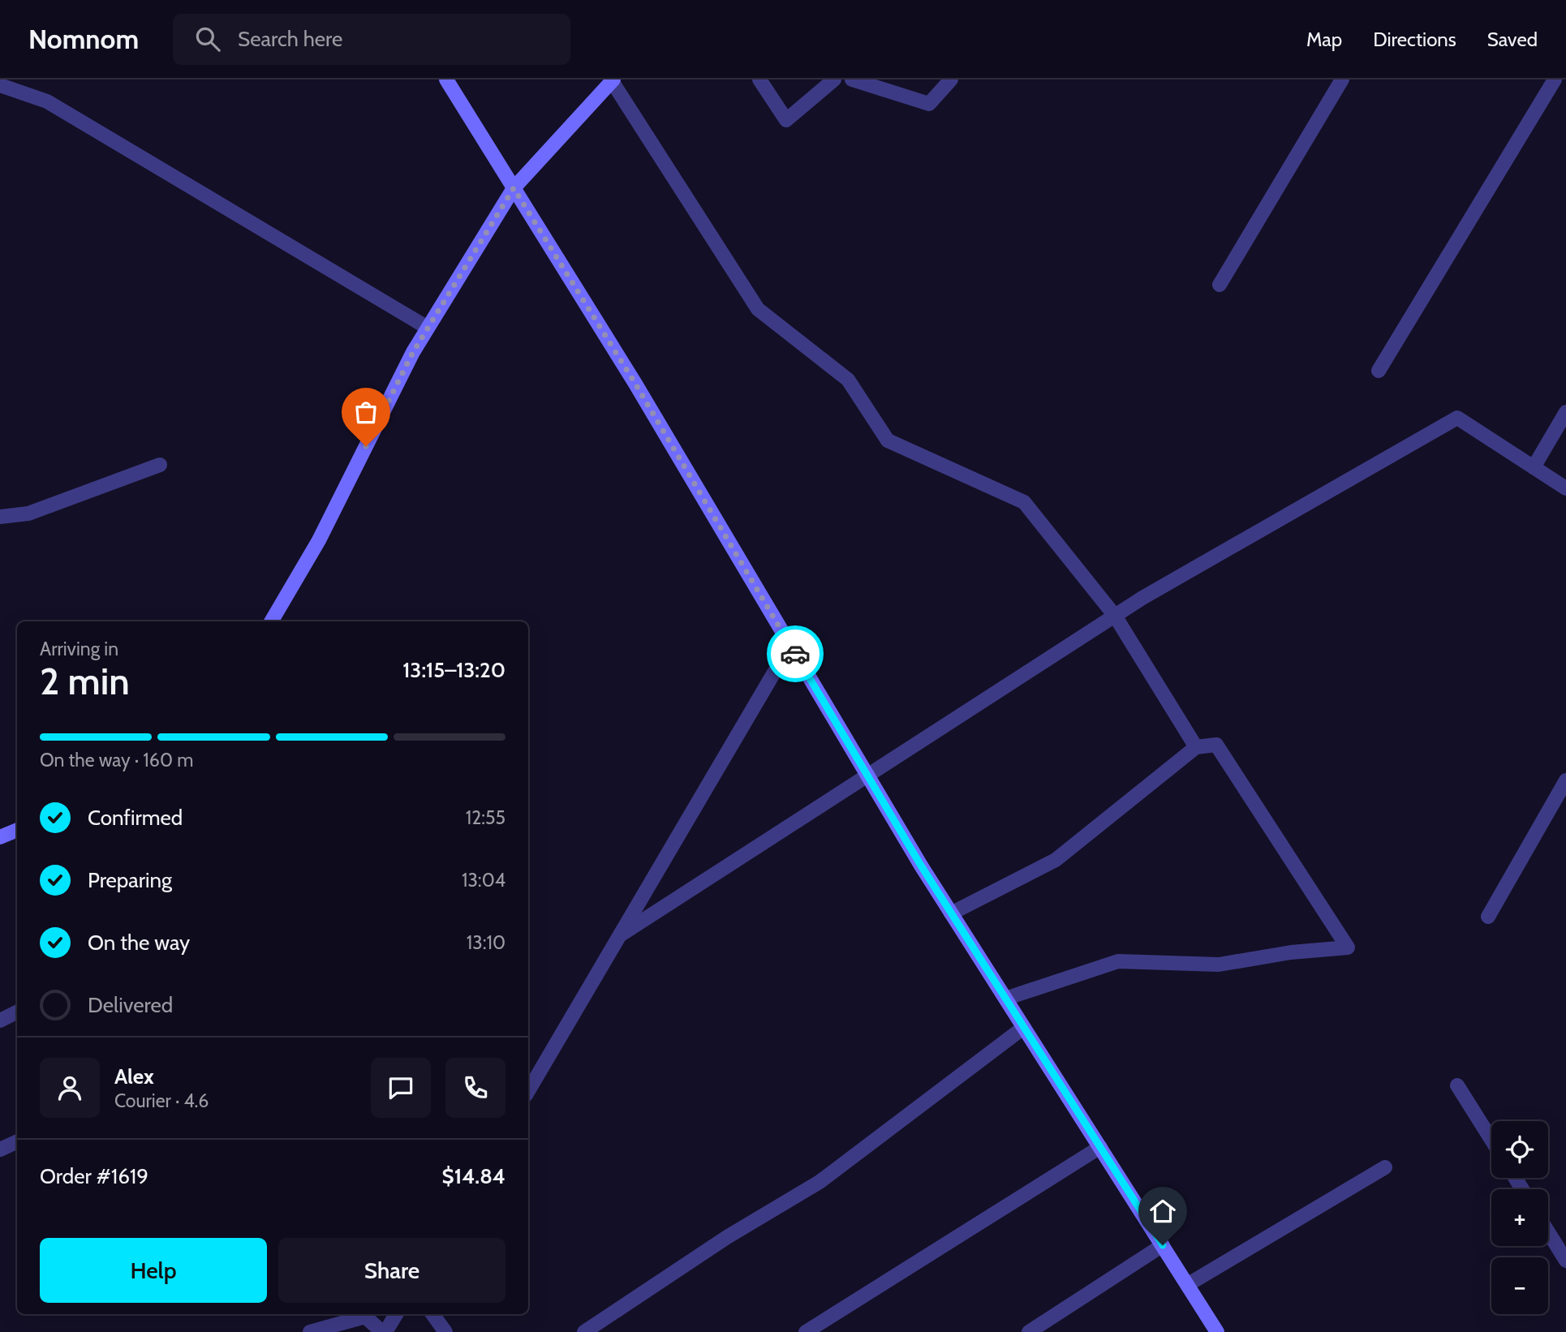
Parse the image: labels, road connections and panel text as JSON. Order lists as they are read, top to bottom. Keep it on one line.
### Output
{"page":{"header":"Nomnom","search":"Search here","nav":["Map","Directions","Saved"],"heading":["2 min","Arriving in","13:15–13:20"],"panel":["Alex","Courier · 4.6","Order #1619","$14.84"],"bar":"On the way · 160 m","list":[["Confirmed","12:55"],["Preparing","13:04"],["On the way","13:10"],"Delivered"],"map_buttons":["+","−"],"buttons":["Help","Share"]}}
